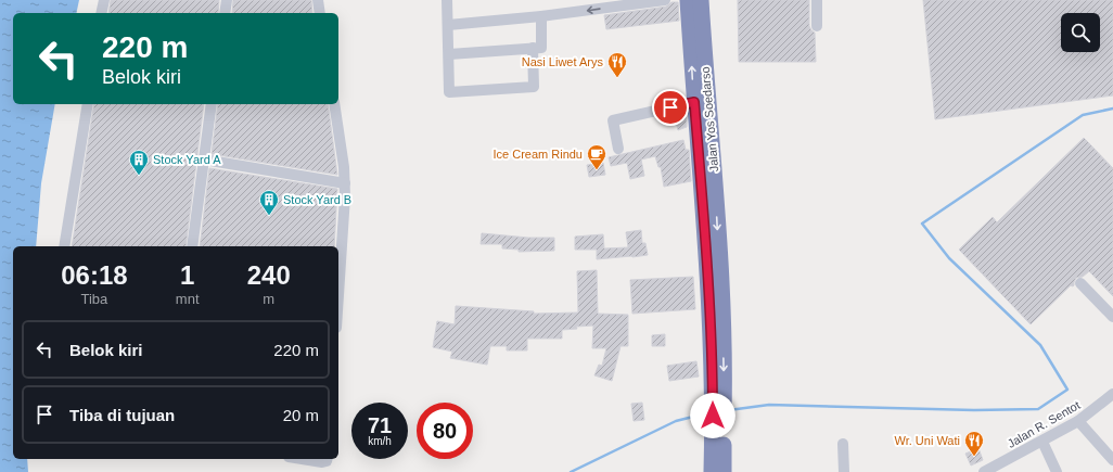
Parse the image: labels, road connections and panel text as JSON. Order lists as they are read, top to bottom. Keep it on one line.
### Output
{"streets":{"highway":["Jalan Yos Soedarso"],"street":["Jalan R. Sentot"]},"places":{"restaurant":["Nasi Liwet Arys","Wr. Uni Wati"],"cafe":["Ice Cream Rindu"],"building":["Stock Yard A","Stock Yard B"]},"page":{"turn":["220 m","Belok kiri"],"eta":["06:18","Tiba","1","mnt","240","m"],"list":[{"name":"Belok kiri","value":"220 m"},{"name":"Tiba di tujuan","value":"20 m"}],"speed":"71 km/h","limit":"80"}}
